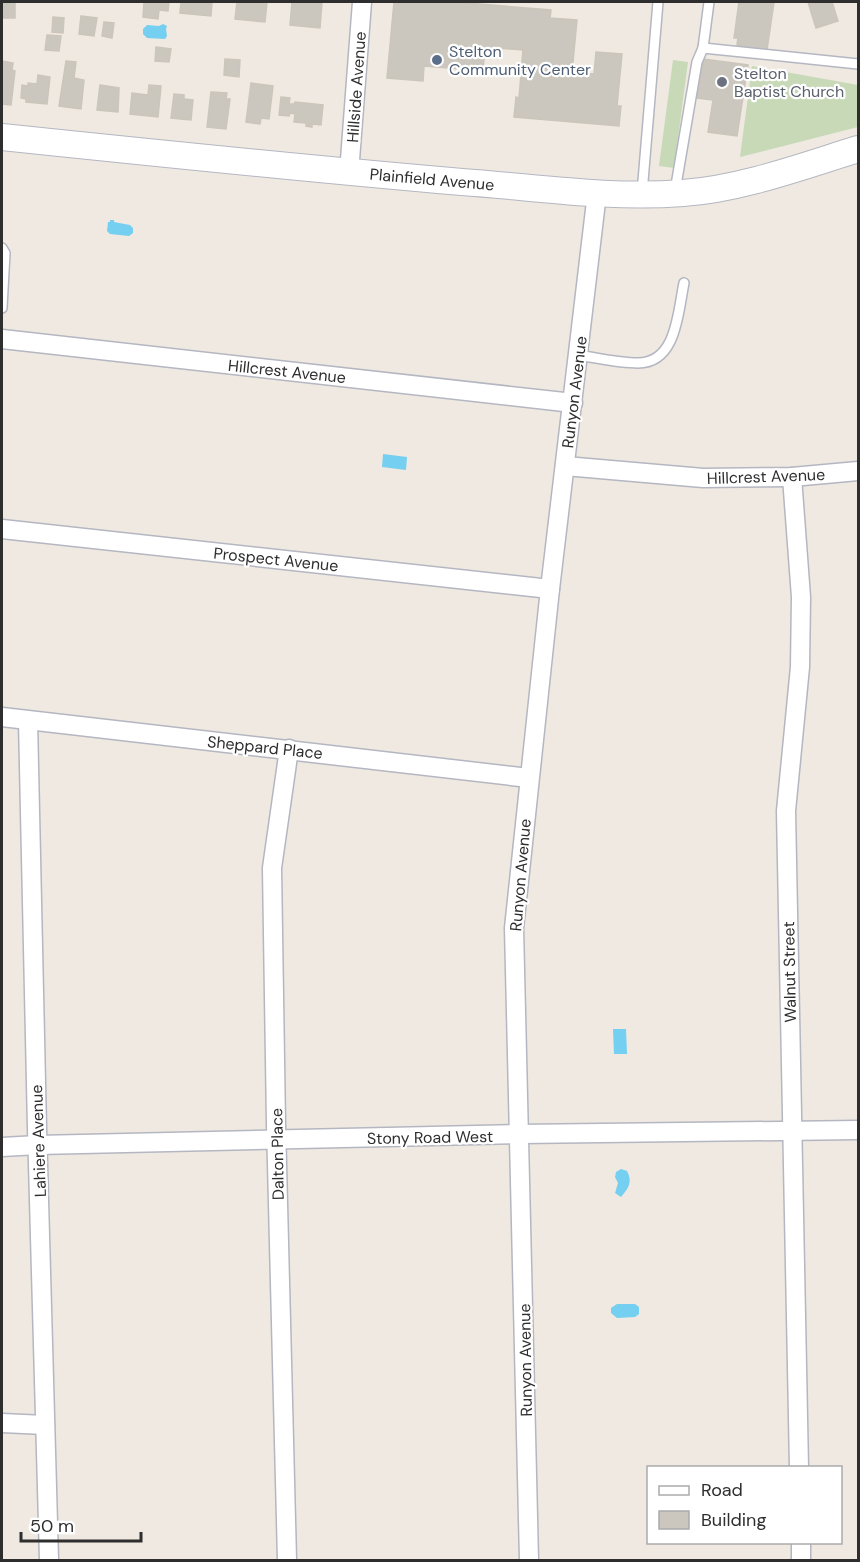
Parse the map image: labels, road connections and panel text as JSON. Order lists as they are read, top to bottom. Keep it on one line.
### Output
{"streets":{"main road":["Plainfield Avenue"],"street":["Hillside Avenue","Hillcrest Avenue","Runyon Avenue","Prospect Avenue","Sheppard Place","Walnut Street","Stony Road West","Lahiere Avenue","Dalton Place"]},"crossings":[["Hillside Avenue","Plainfield Avenue"],["Plainfield Avenue","Runyon Avenue"],["Hillcrest Avenue","Runyon Avenue"],["Hillcrest Avenue","Walnut Street"],["Runyon Avenue","Prospect Avenue"],["Runyon Avenue","Sheppard Place"],["Runyon Avenue","Stony Road West"],["Sheppard Place","Lahiere Avenue"],["Sheppard Place","Dalton Place"],["Walnut Street","Stony Road West"],["Stony Road West","Lahiere Avenue"],["Stony Road West","Dalton Place"]],"places":["Stelton Community Center","Stelton Baptist Church"],"legend":["Road","Building"],"scale_bar":"50 m"}
